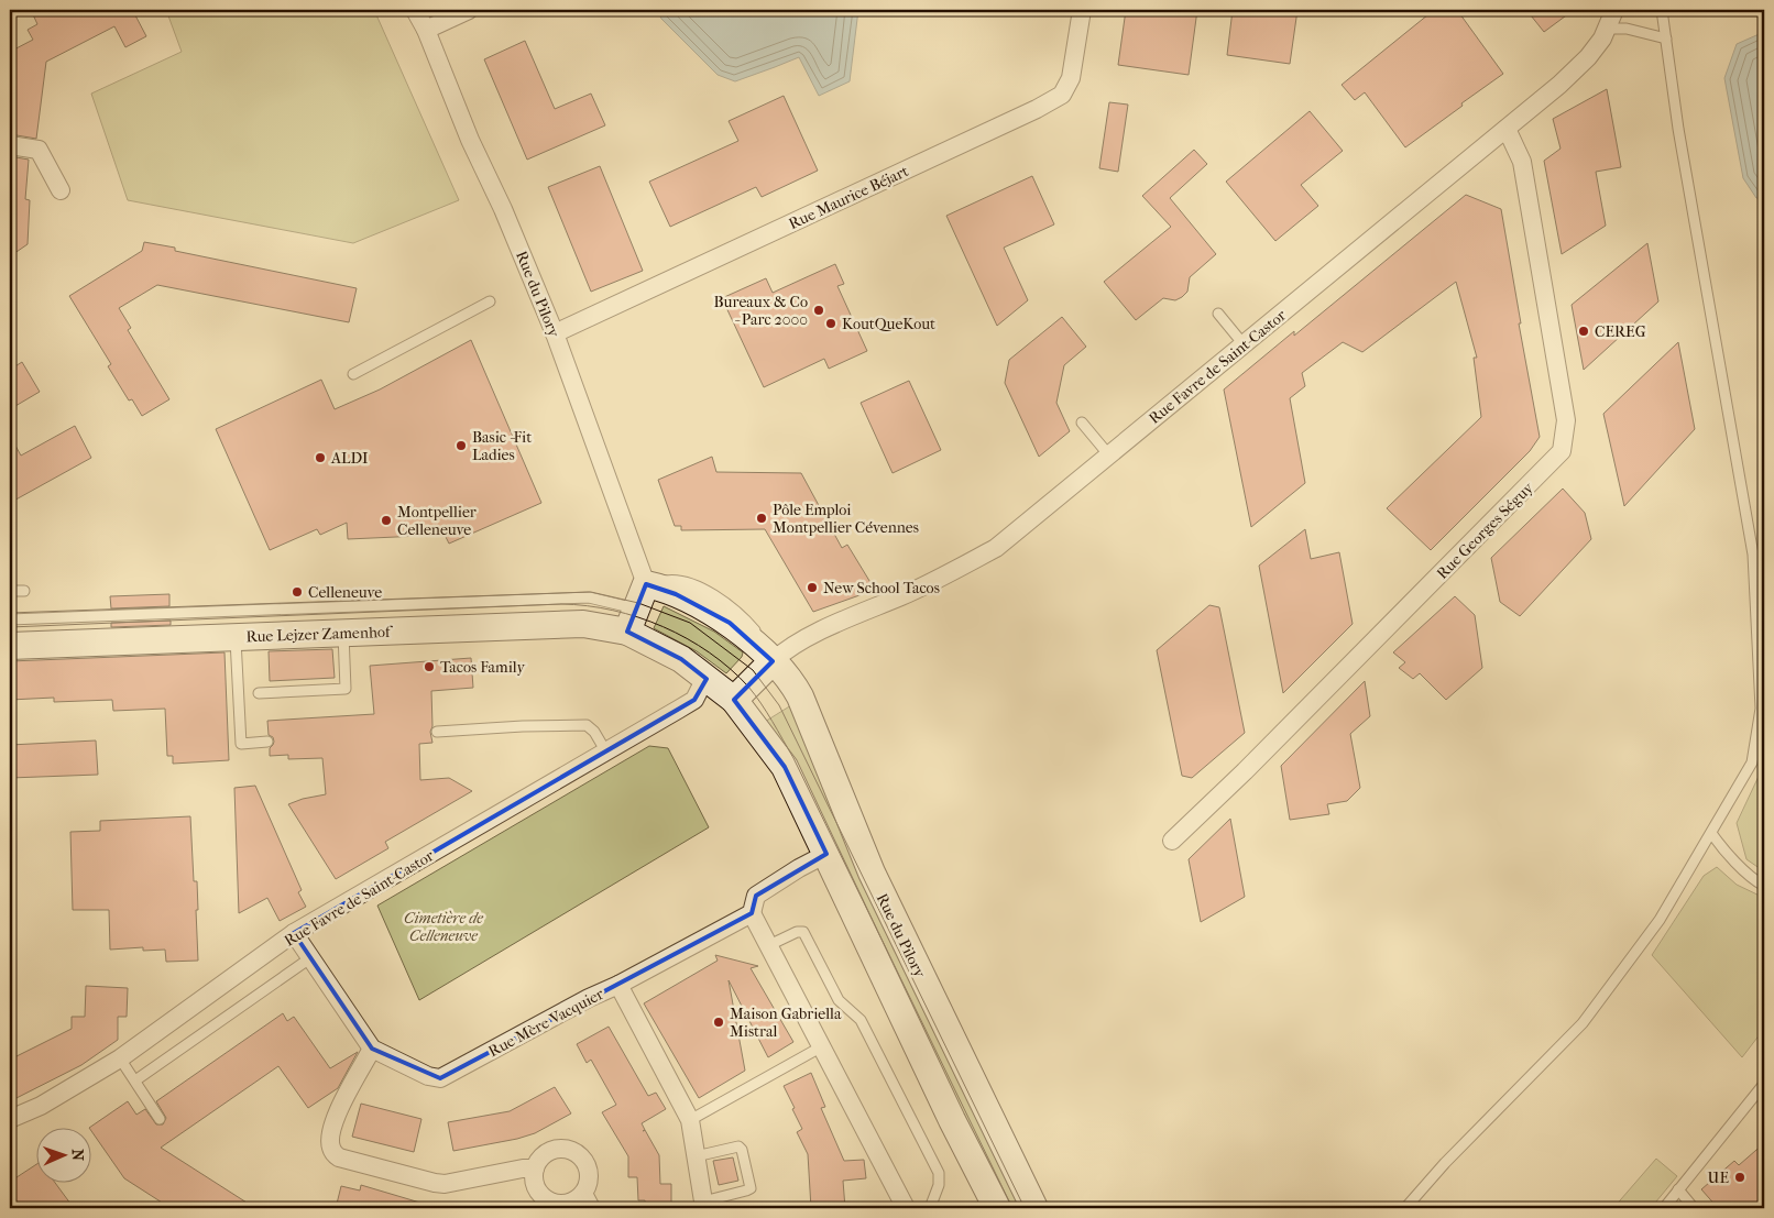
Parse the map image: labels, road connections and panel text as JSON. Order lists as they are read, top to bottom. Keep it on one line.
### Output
{"streets":{"main road":["Rue du Pilory","Rue Lejzer Zamenhof"],"street":["Rue Maurice Béjart","Rue Favre de Saint-Castor","Rue Georges Séguy","Rue Mère Vacquier"]},"crossings":[["Rue Maurice Béjart","Rue du Pilory"],["Rue du Pilory","Rue Favre de Saint-Castor"],["Rue Favre de Saint-Castor","Rue Georges Séguy"],["Rue Favre de Saint-Castor","Rue Lejzer Zamenhof"]],"parks":["Cimetière de Celleneuve"],"places":["Bureaux & Co - Parc 2000","KoutQueKout","CEREG","Basic -Fit Ladies","ALDI","Pôle Emploi Montpellier Cévennes","Montpellier Celleneuve","New School Tacos","Celleneuve","Tacos Family","Maison Gabriella Mistral","UE"],"north":"right"}
